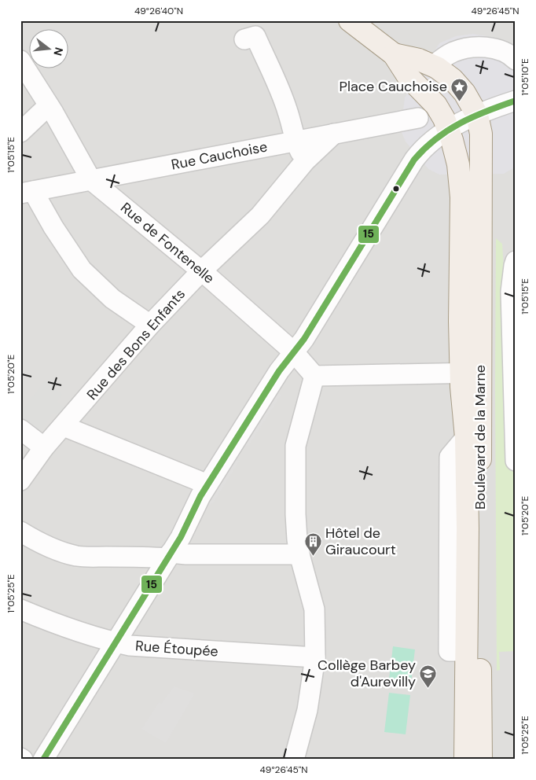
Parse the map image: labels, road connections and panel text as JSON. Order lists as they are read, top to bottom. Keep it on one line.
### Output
{"streets":{"main road":["Boulevard de la Marne"],"street":["Rue Cauchoise","Rue de Fontenelle","Rue des Bons Enfants","Rue Étoupée"]},"crossings":[["Rue Cauchoise","Rue de Fontenelle"],["Rue Cauchoise","Rue des Bons Enfants"],["Rue de Fontenelle","Rue des Bons Enfants"]],"places":{"place":["Place Cauchoise"],"building":["Hôtel de Giraucourt"],"school or university":["Collège Barbey d'Aurevilly"]},"lines":["transit line 15"],"north":"right","coordinates":["49°26'40\"N","49°26'45\"N","1°05'10\"E","1°05'15\"E","1°05'20\"E","1°05'25\"E"]}
